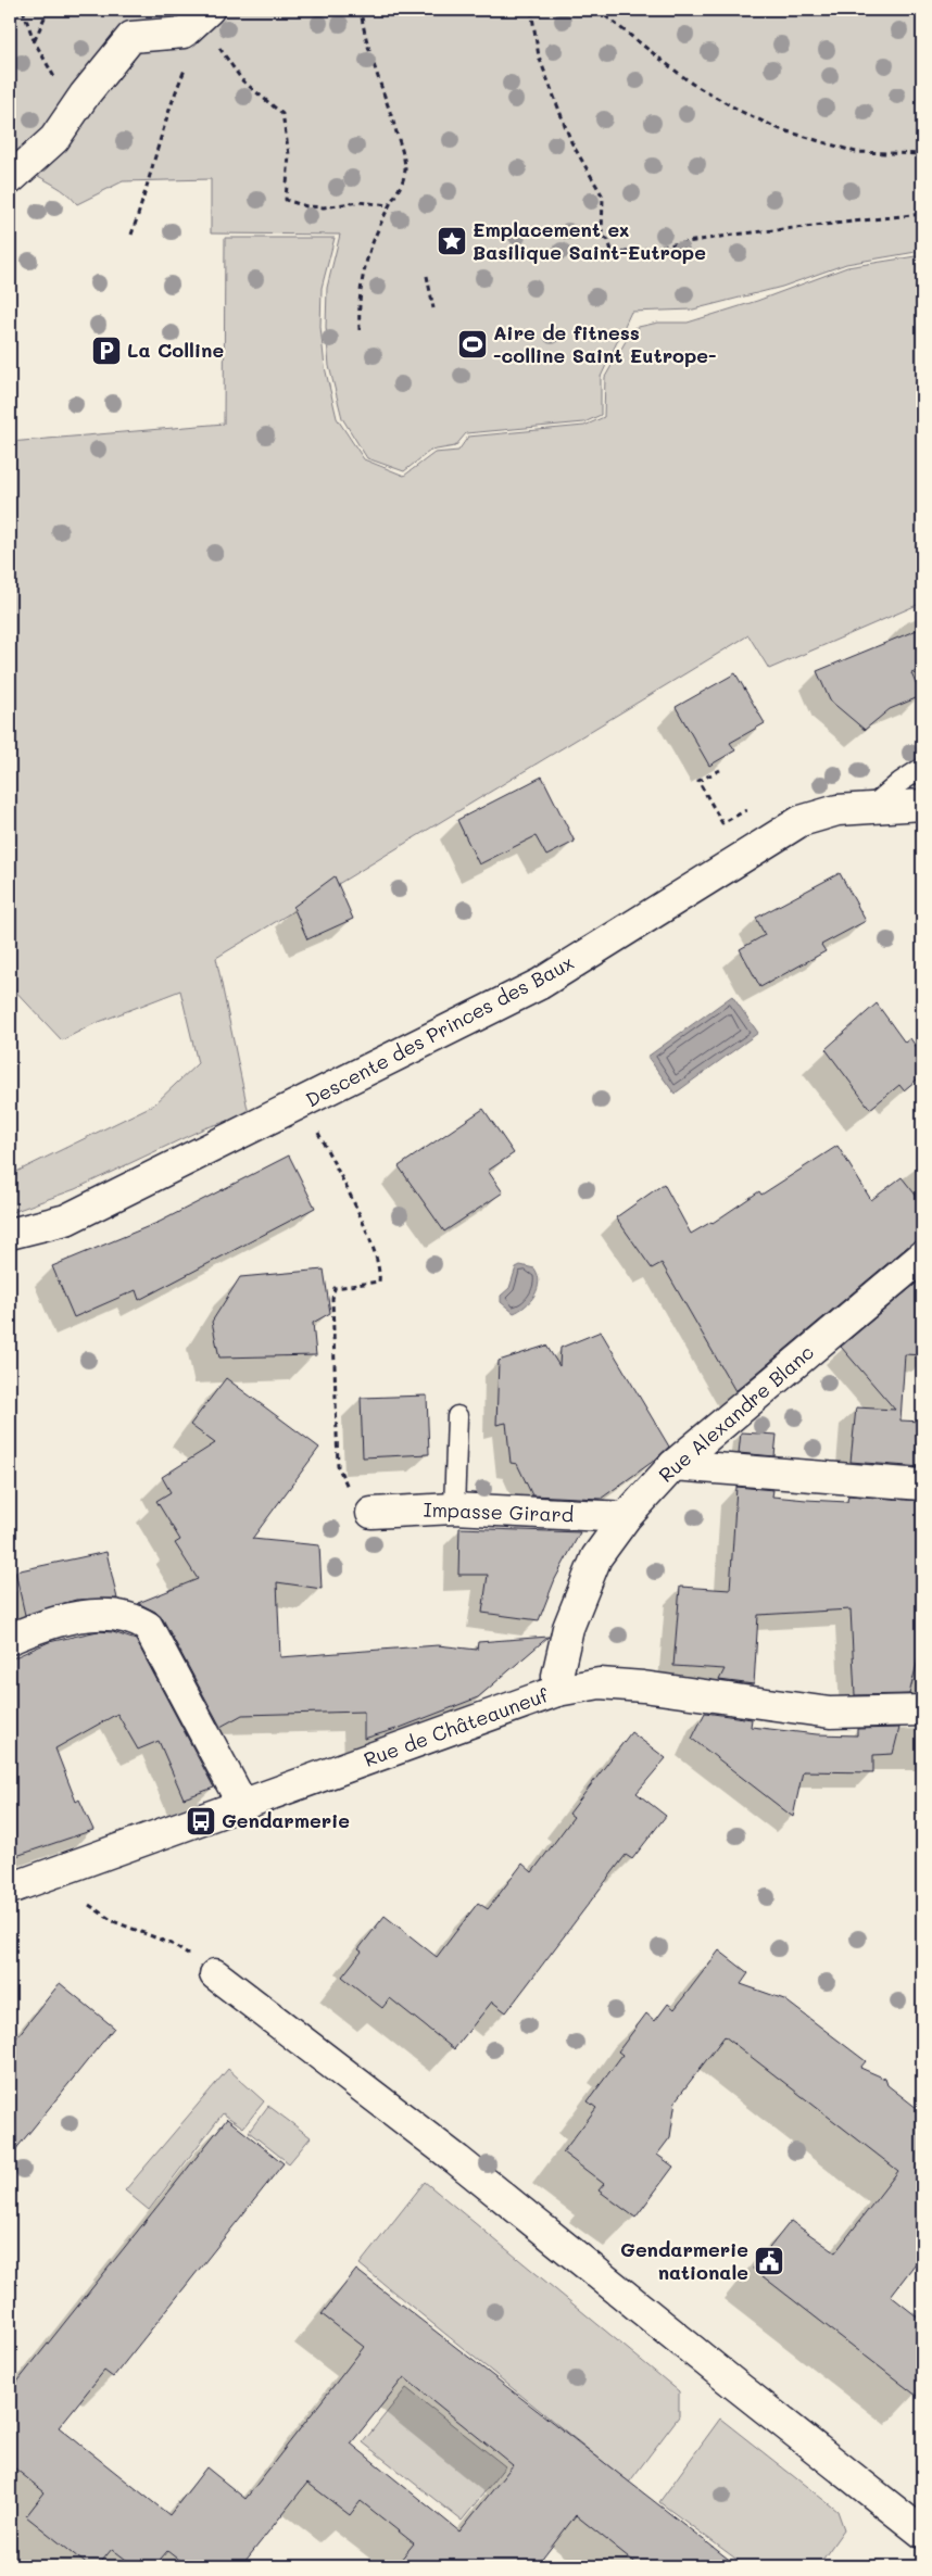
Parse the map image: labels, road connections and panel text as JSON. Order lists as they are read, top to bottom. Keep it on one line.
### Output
{"streets":{"street":["Descente des Princes des Baux","Rue Alexandre Blanc","Impasse Girard","Rue de Châteauneuf"]},"crossings":[["Rue Alexandre Blanc","Impasse Girard"],["Rue Alexandre Blanc","Rue de Châteauneuf"]],"places":{"place":["Emplacement ex Basilique Saint-Eutrope"],"sports":["Aire de fitness -colline Saint Eutrope-"],"parking":["La Colline"],"bus stop":["Gendarmerie"],"public building":["Gendarmerie nationale"]}}
